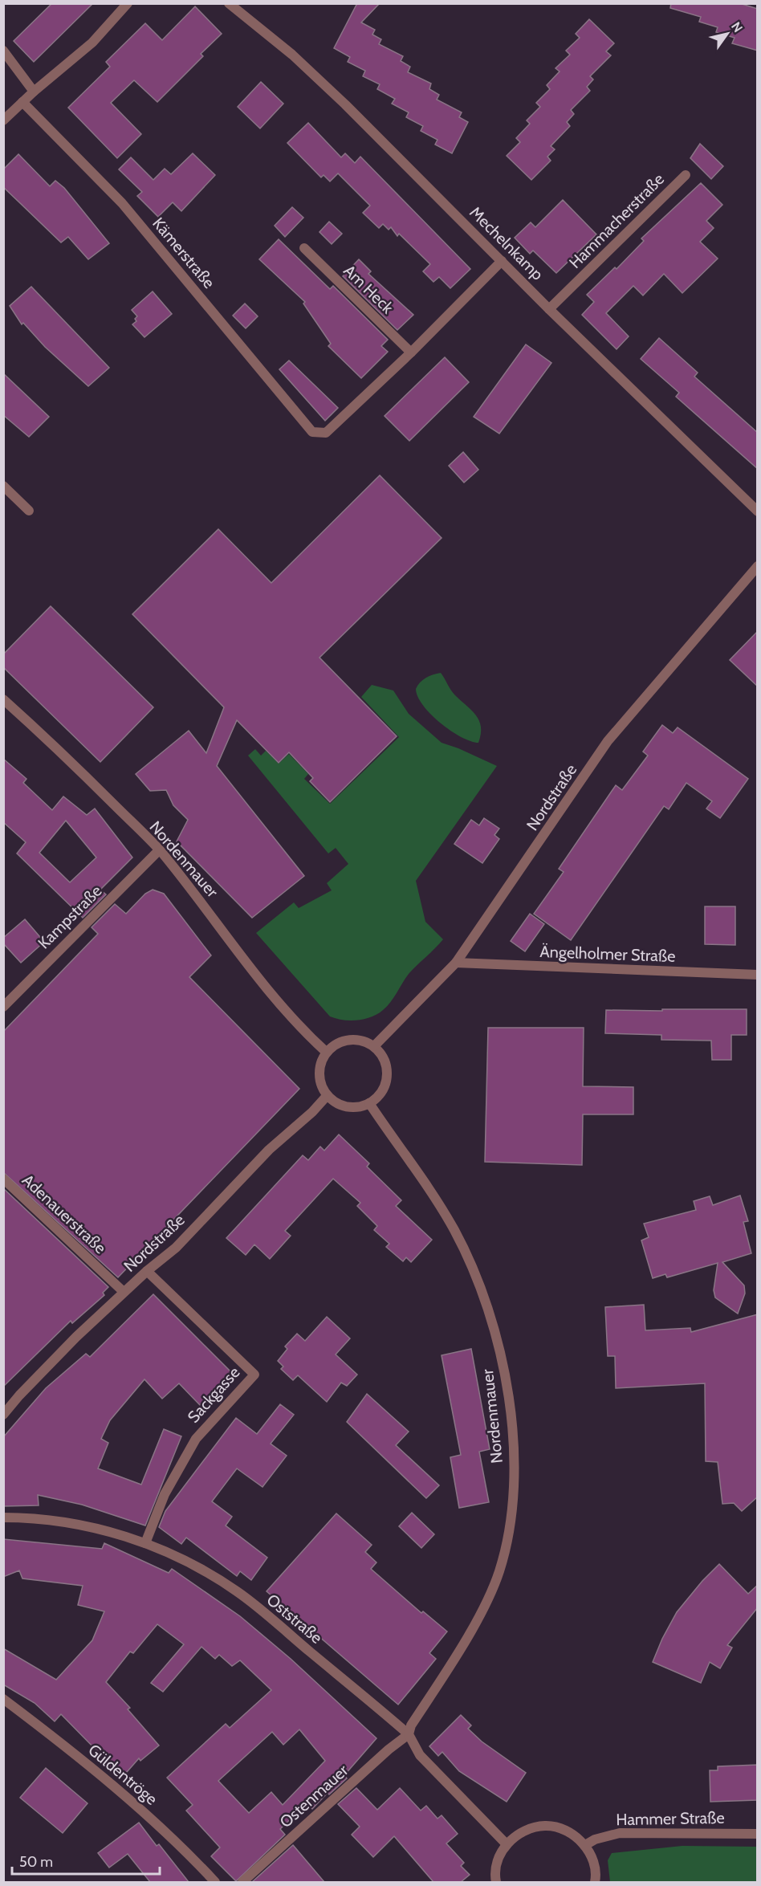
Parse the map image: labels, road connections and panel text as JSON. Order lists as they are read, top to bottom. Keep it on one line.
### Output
{"streets":{"street":["Hammacherstraße","Mechelnkamp","Kämerstraße","Am Heck","Nordstraße","Nordenmauer","Kampstraße","Ängelholmer Straße","Adenauerstraße","Sackgasse","Oststraße","Güldentröge","Ostenmauer","Hammer Straße"]},"crossings":[["Hammacherstraße","Mechelnkamp"],["Kämerstraße","Am Heck"],["Nordstraße","Nordenmauer"],["Nordstraße","Ängelholmer Straße"],["Nordstraße","Adenauerstraße"],["Nordstraße","Sackgasse"],["Nordenmauer","Kampstraße"],["Nordenmauer","Oststraße"],["Nordenmauer","Ostenmauer"],["Sackgasse","Oststraße"],["Oststraße","Ostenmauer"]],"scale_bar":"50 m","north":"top right"}
